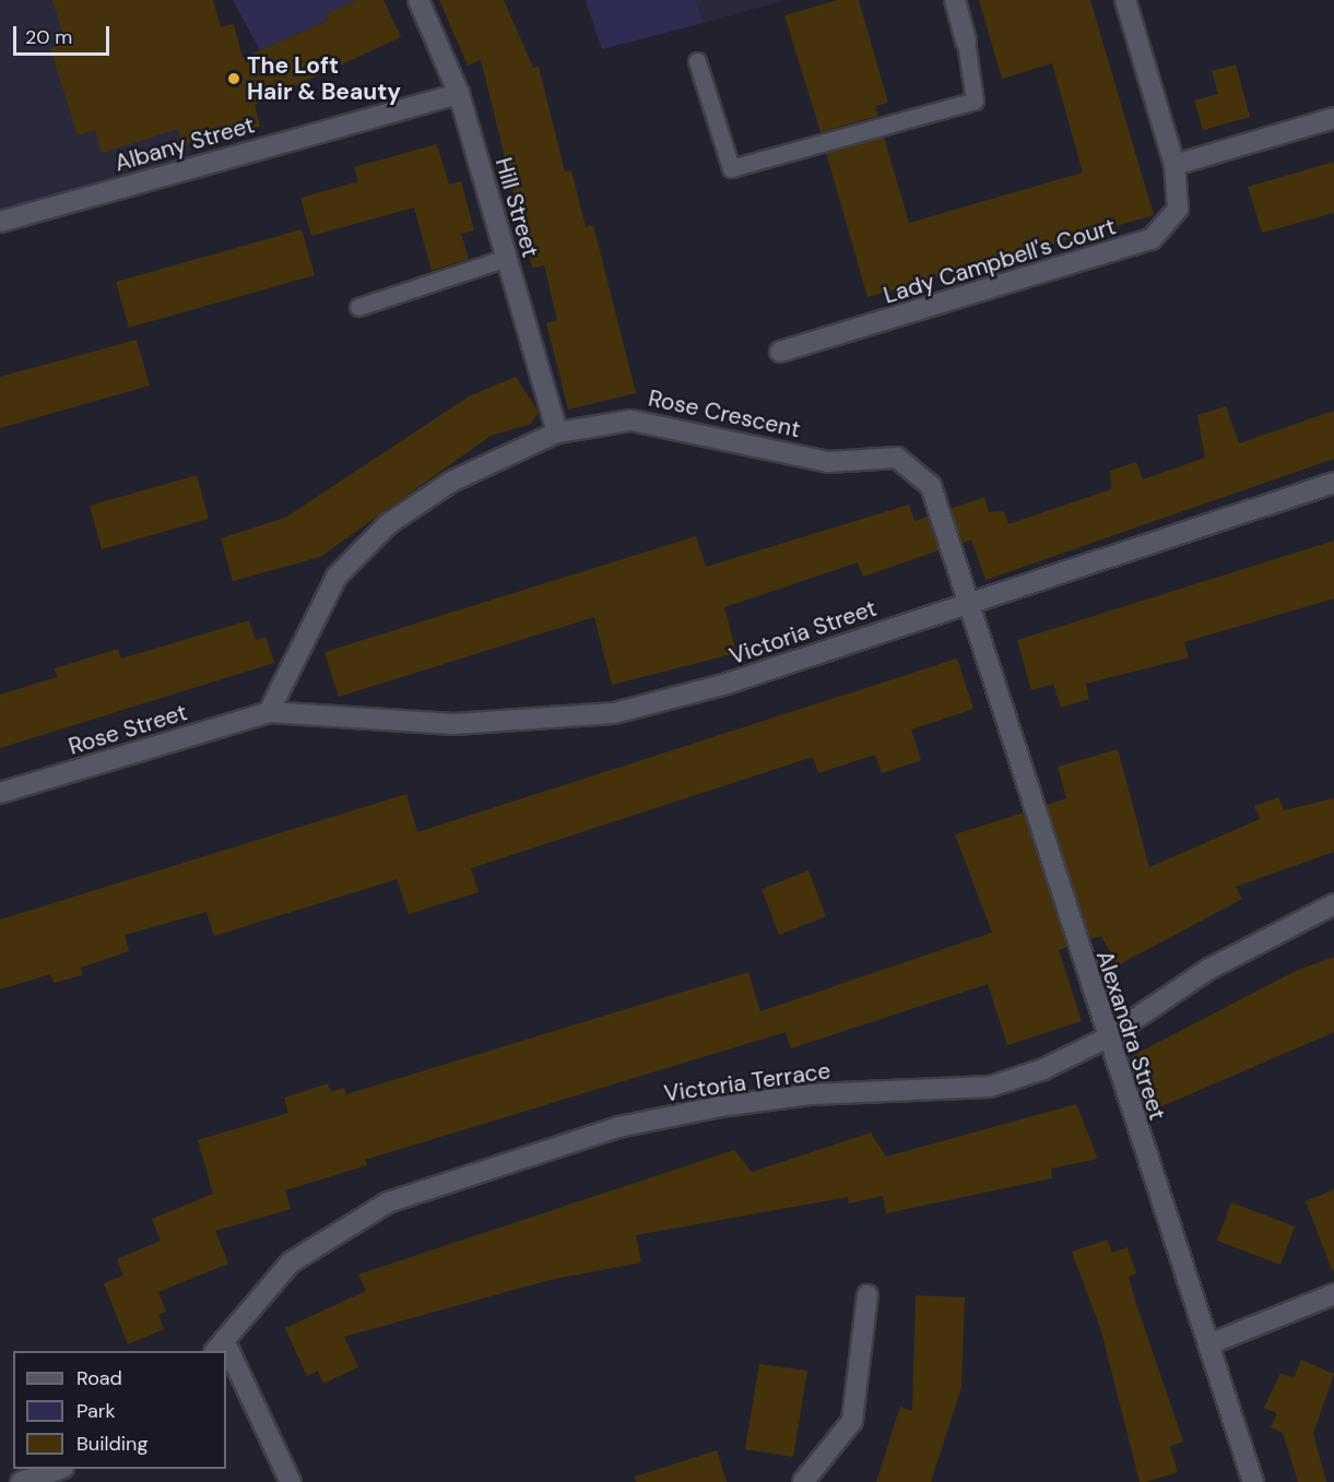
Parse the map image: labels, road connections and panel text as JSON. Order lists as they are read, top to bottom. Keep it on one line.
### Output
{"streets":{"street":["Albany Street","Hill Street","Lady Campbell's Court","Rose Crescent","Victoria Street","Rose Street","Alexandra Street","Victoria Terrace"]},"crossings":[["Albany Street","Hill Street"],["Hill Street","Rose Crescent"],["Rose Crescent","Victoria Street"],["Rose Crescent","Rose Street"],["Rose Crescent","Alexandra Street"],["Victoria Street","Rose Street"],["Victoria Street","Alexandra Street"],["Alexandra Street","Victoria Terrace"]],"places":["The Loft Hair & Beauty"],"legend":["Road","Park","Building"],"scale_bar":"20 m"}
